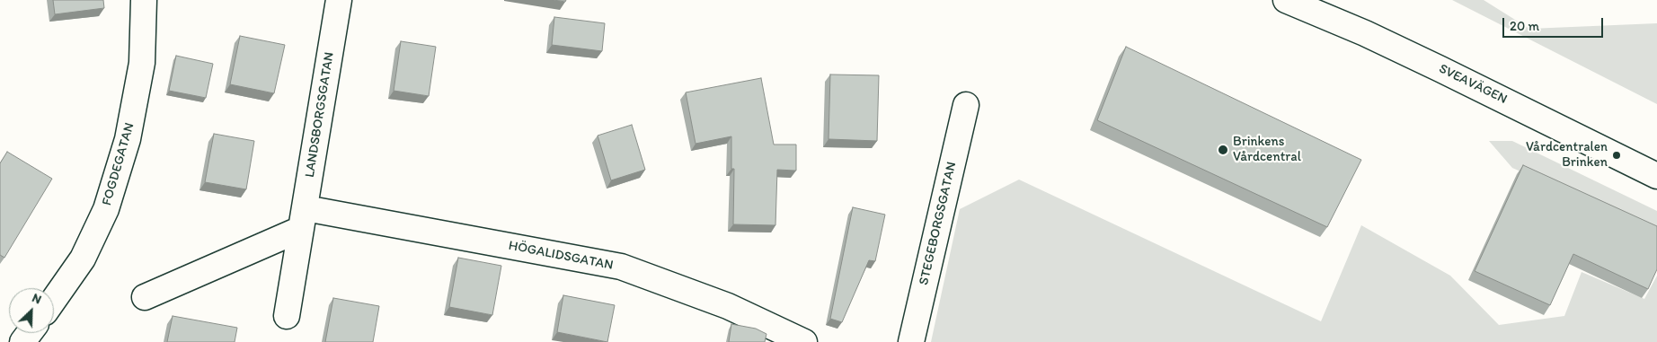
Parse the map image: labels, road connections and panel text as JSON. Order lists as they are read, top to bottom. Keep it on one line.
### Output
{"streets":{"street":["SVEAVÄGEN","LANDSBORGSGATAN","FOGDEGATAN","STEGEBORGSGATAN","HÖGALIDSGATAN"]},"crossings":[["LANDSBORGSGATAN","HÖGALIDSGATAN"]],"places":["Brinkens Vårdcentral","Vårdcentralen Brinken"],"scale_bar":"20 m","north":"top right"}
